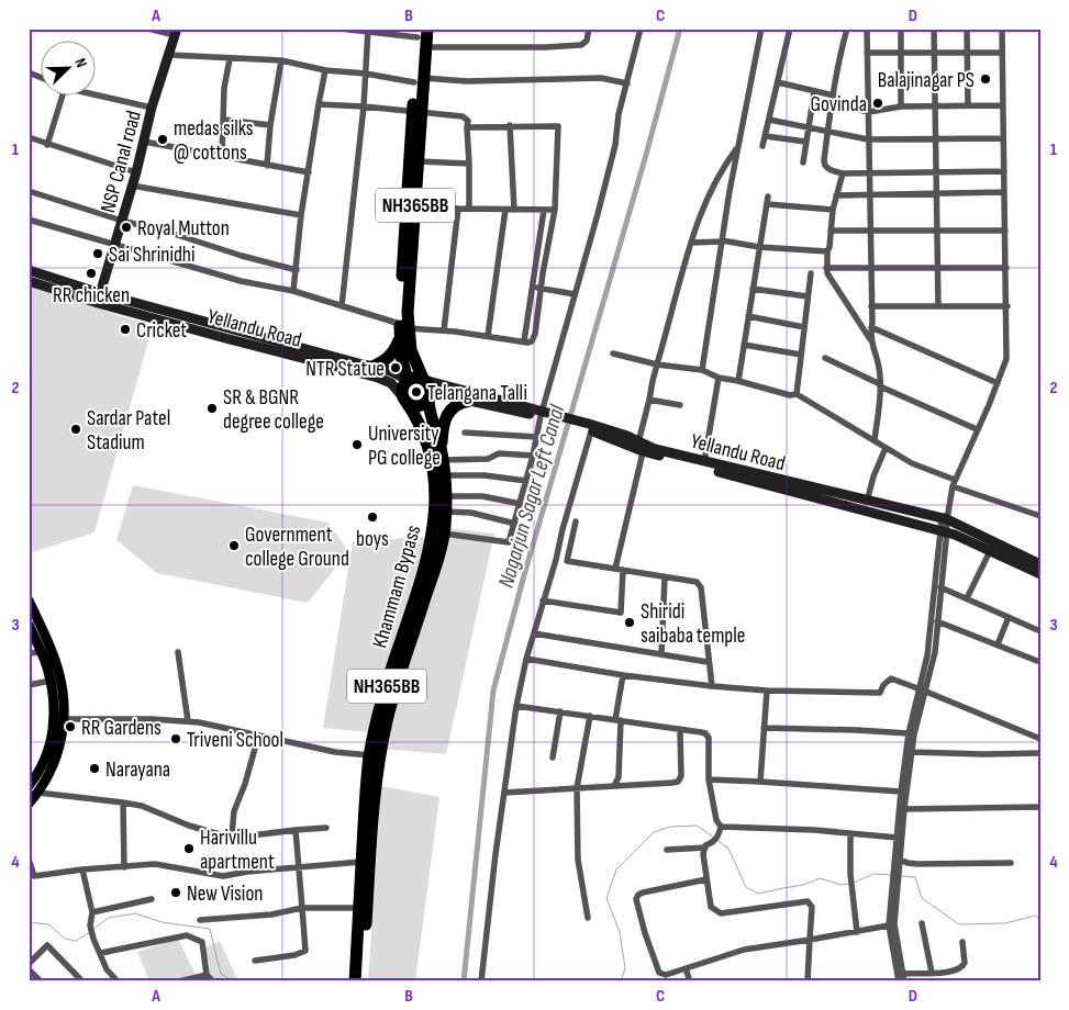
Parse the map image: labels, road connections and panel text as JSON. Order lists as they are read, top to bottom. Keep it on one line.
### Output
{"streets":{"highway":["NH365BB","Khammam Bypass"],"main road":["NSP Canal road","Yellandu Road"]},"crossings":[["NSP Canal road","Yellandu Road"],["NH365BB","Yellandu Road"],["NH365BB","Khammam Bypass"],["Yellandu Road","Khammam Bypass"]],"water":["Nagarjun Sagar Left Canal"],"places":["Balajinagar PS","Govinda","medas silks @ cottons","Royal Mutton","Sai Shrinidhi","RR chicken","Cricket","NTR Statue","Telangana Talli","SR & BGNR degree college","Sardar Patel Stadium","University PG college","boys","Government college Ground","Shiridi saibaba temple","RR Gardens","Triveni School","Narayana","Harivillu apartment","New Vision"],"north":"top right","grid":{"columns":["A","B","C","D"],"rows":["1","2","3","4"]}}
